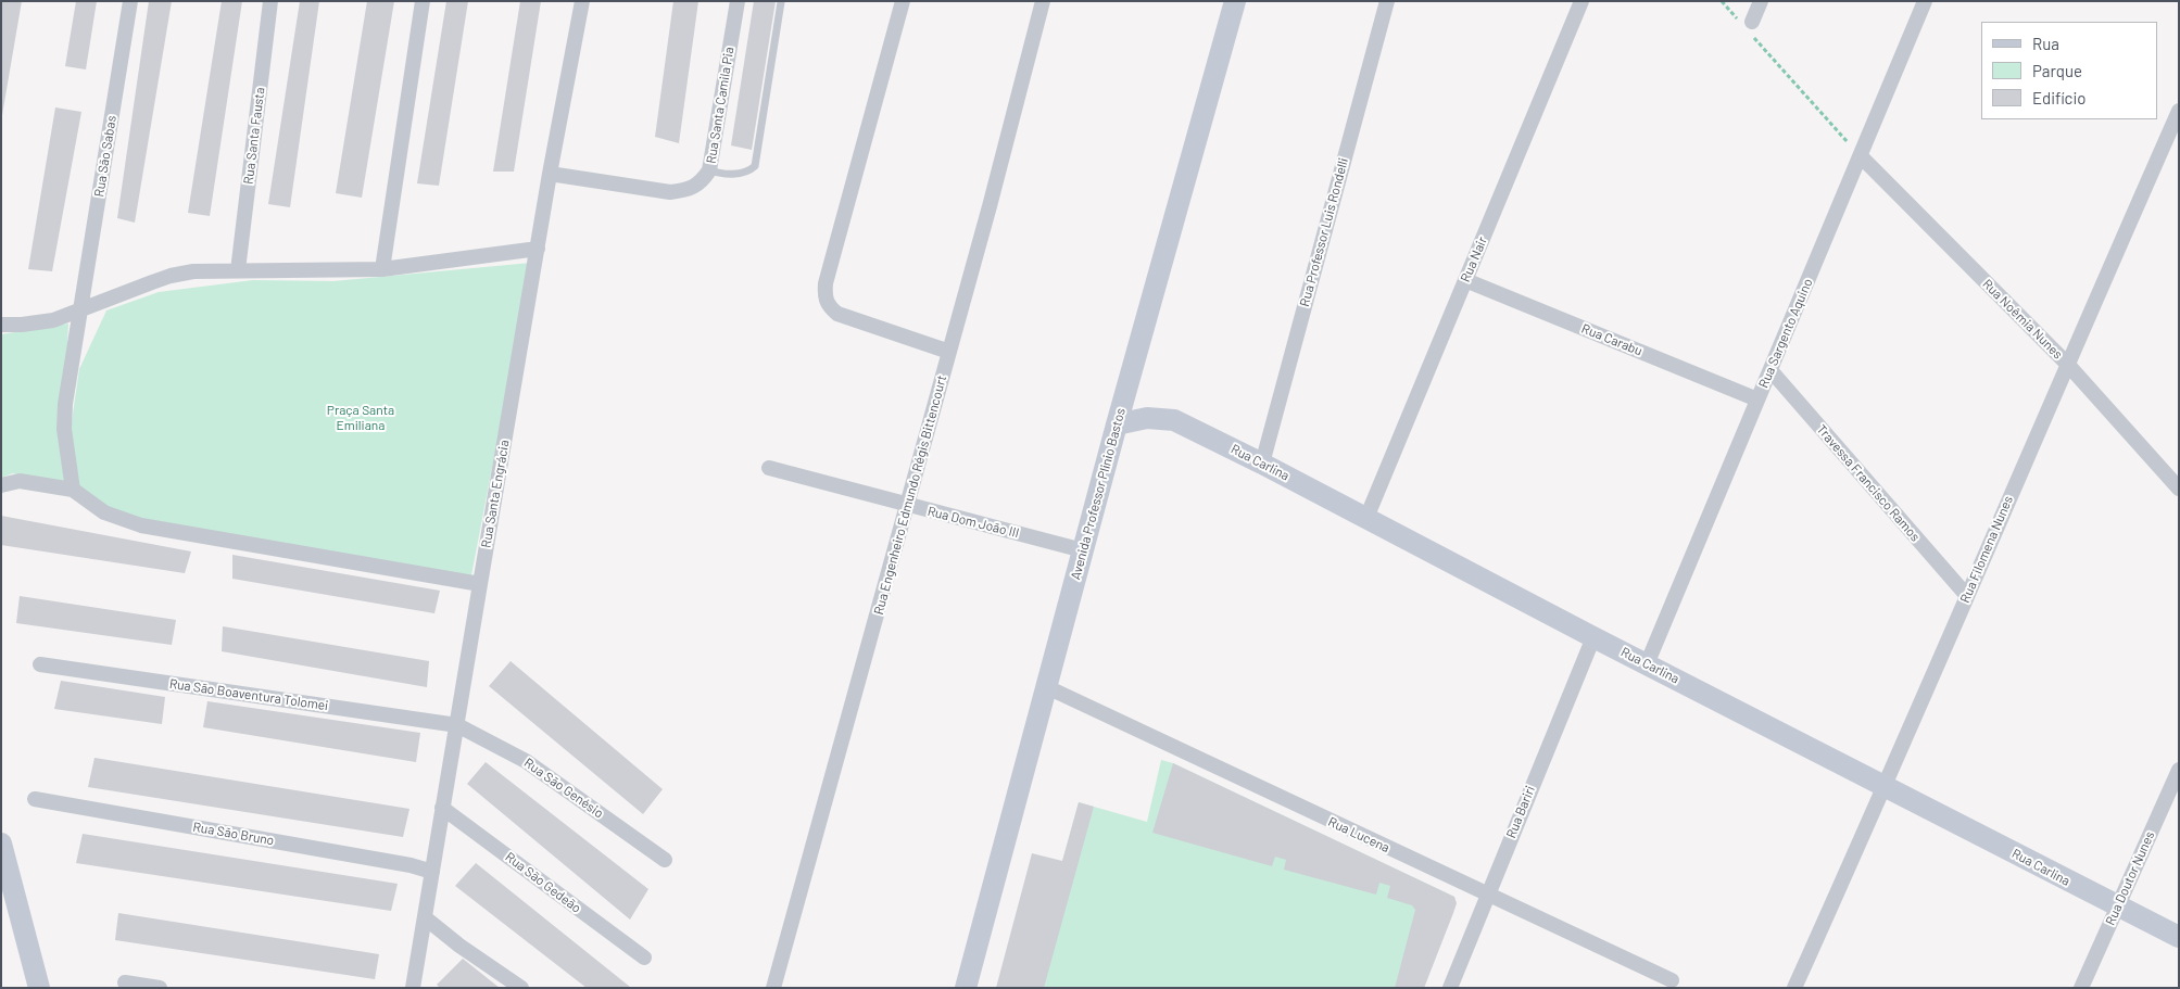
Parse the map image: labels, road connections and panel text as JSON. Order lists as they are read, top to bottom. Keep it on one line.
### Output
{"streets":{"street":["Rua Santa Camila Pia","Rua Santa Fausta","Rua São Sabas","Rua Professor Luis Rondelli","Rua Nair","Rua Noêmia Nunes","Rua Sargento Aquino","Rua Carabu","Rua Carlina","Travessa Francisco Ramos","Rua Santa Engrácia","Avenida Professor Plinio Bastos","Rua Engenheiro Edmundo Régis Bittencourt","Rua Dom João III","Rua Filomena Nunes","Rua São Boaventura Tolomei","Rua São Genésio","Rua Bariri","Rua São Bruno","Rua Lucena","Rua Doutor Nunes","Rua São Gedeão"]},"crossings":[["Rua Santa Camila Pia","Rua Santa Engrácia"],["Rua Professor Luis Rondelli","Rua Carlina"],["Rua Nair","Rua Carabu"],["Rua Nair","Rua Carlina"],["Rua Noêmia Nunes","Rua Sargento Aquino"],["Rua Noêmia Nunes","Rua Filomena Nunes"],["Rua Sargento Aquino","Rua Carabu"],["Rua Sargento Aquino","Rua Carlina"],["Rua Sargento Aquino","Travessa Francisco Ramos"],["Rua Carlina","Avenida Professor Plinio Bastos"],["Rua Carlina","Rua Filomena Nunes"],["Rua Carlina","Rua Bariri"],["Rua Carlina","Rua Doutor Nunes"],["Travessa Francisco Ramos","Rua Filomena Nunes"],["Rua Santa Engrácia","Rua São Boaventura Tolomei"],["Rua Santa Engrácia","Rua São Genésio"],["Rua Santa Engrácia","Rua São Bruno"],["Rua Santa Engrácia","Rua São Gedeão"],["Avenida Professor Plinio Bastos","Rua Dom João III"],["Avenida Professor Plinio Bastos","Rua Lucena"],["Rua Engenheiro Edmundo Régis Bittencourt","Rua Dom João III"],["Rua São Boaventura Tolomei","Rua São Genésio"],["Rua Bariri","Rua Lucena"]],"parks":["Praça Santa Emiliana"],"legend":["Rua","Parque","Edifício"]}
